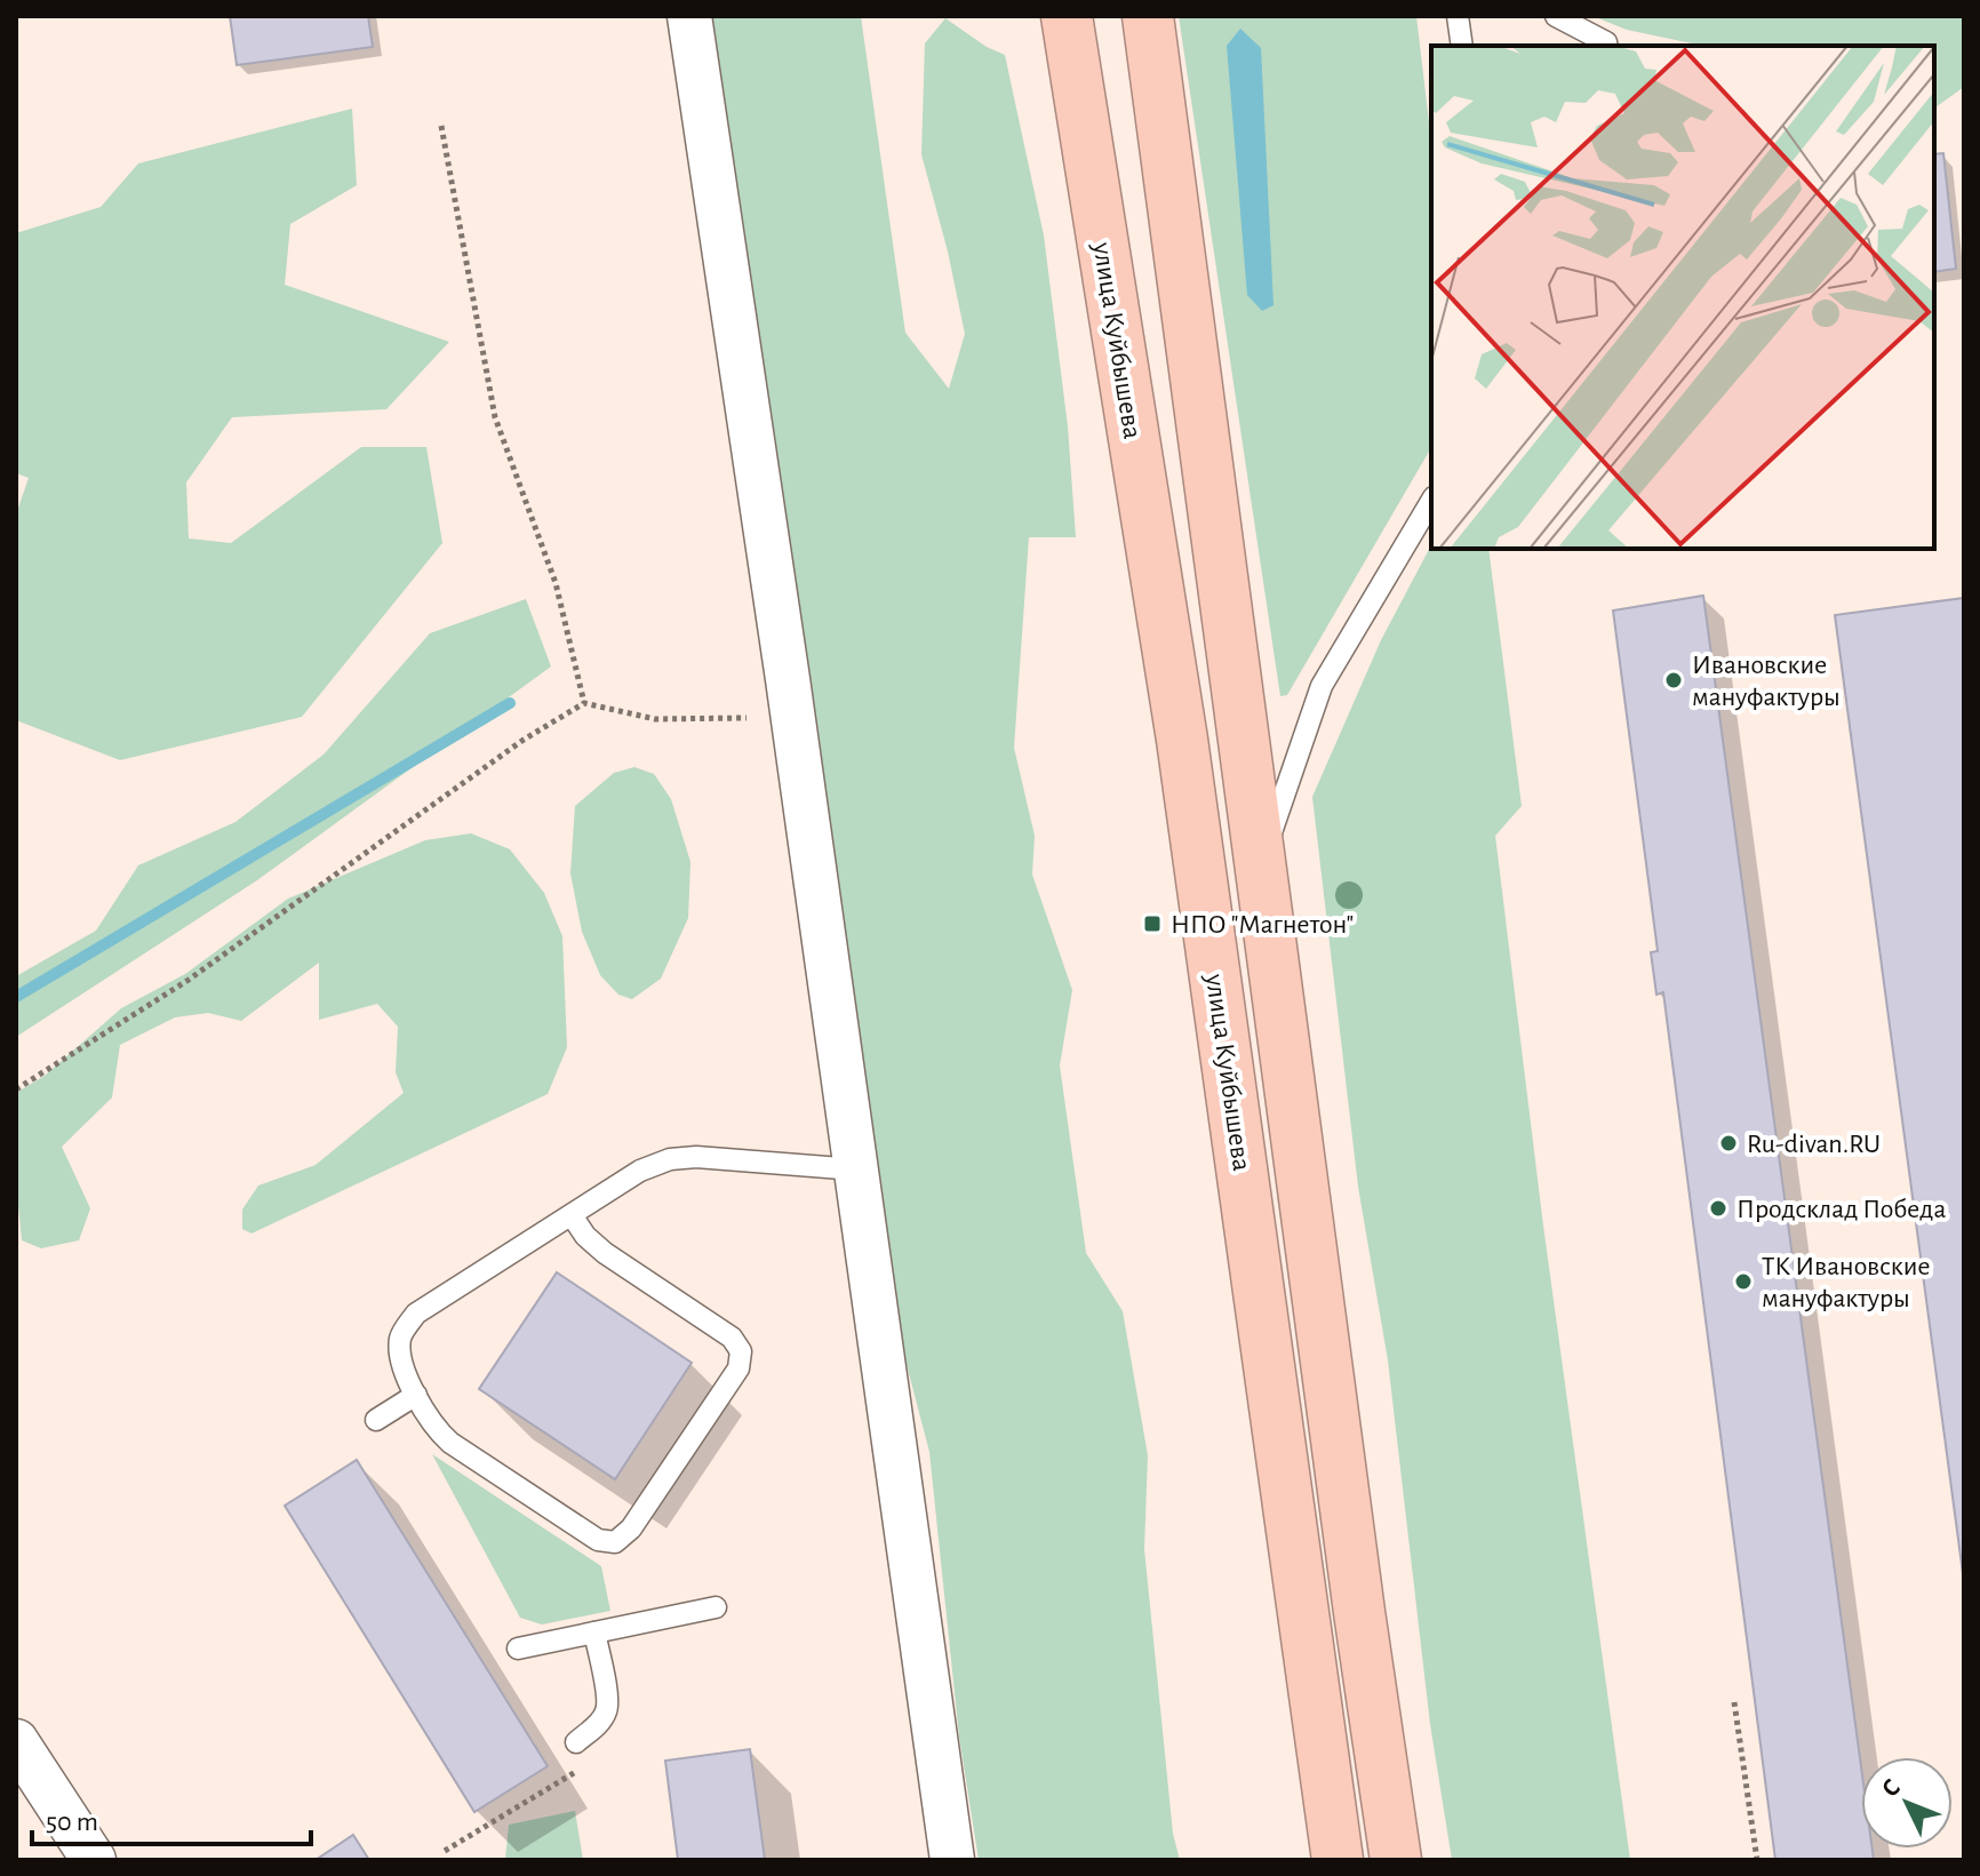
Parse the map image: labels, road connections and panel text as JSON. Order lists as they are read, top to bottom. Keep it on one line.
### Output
{"streets":{"highway":["улица Куйбышева"]},"places":{"other":["Ивановские мануфактуры","Ru-divan.RU","Продсклад Победа","ТК Ивановские мануфактуры"],"transit":["НПО \"Магнетон\""]},"scale_bar":"50 m","north":"top left"}
